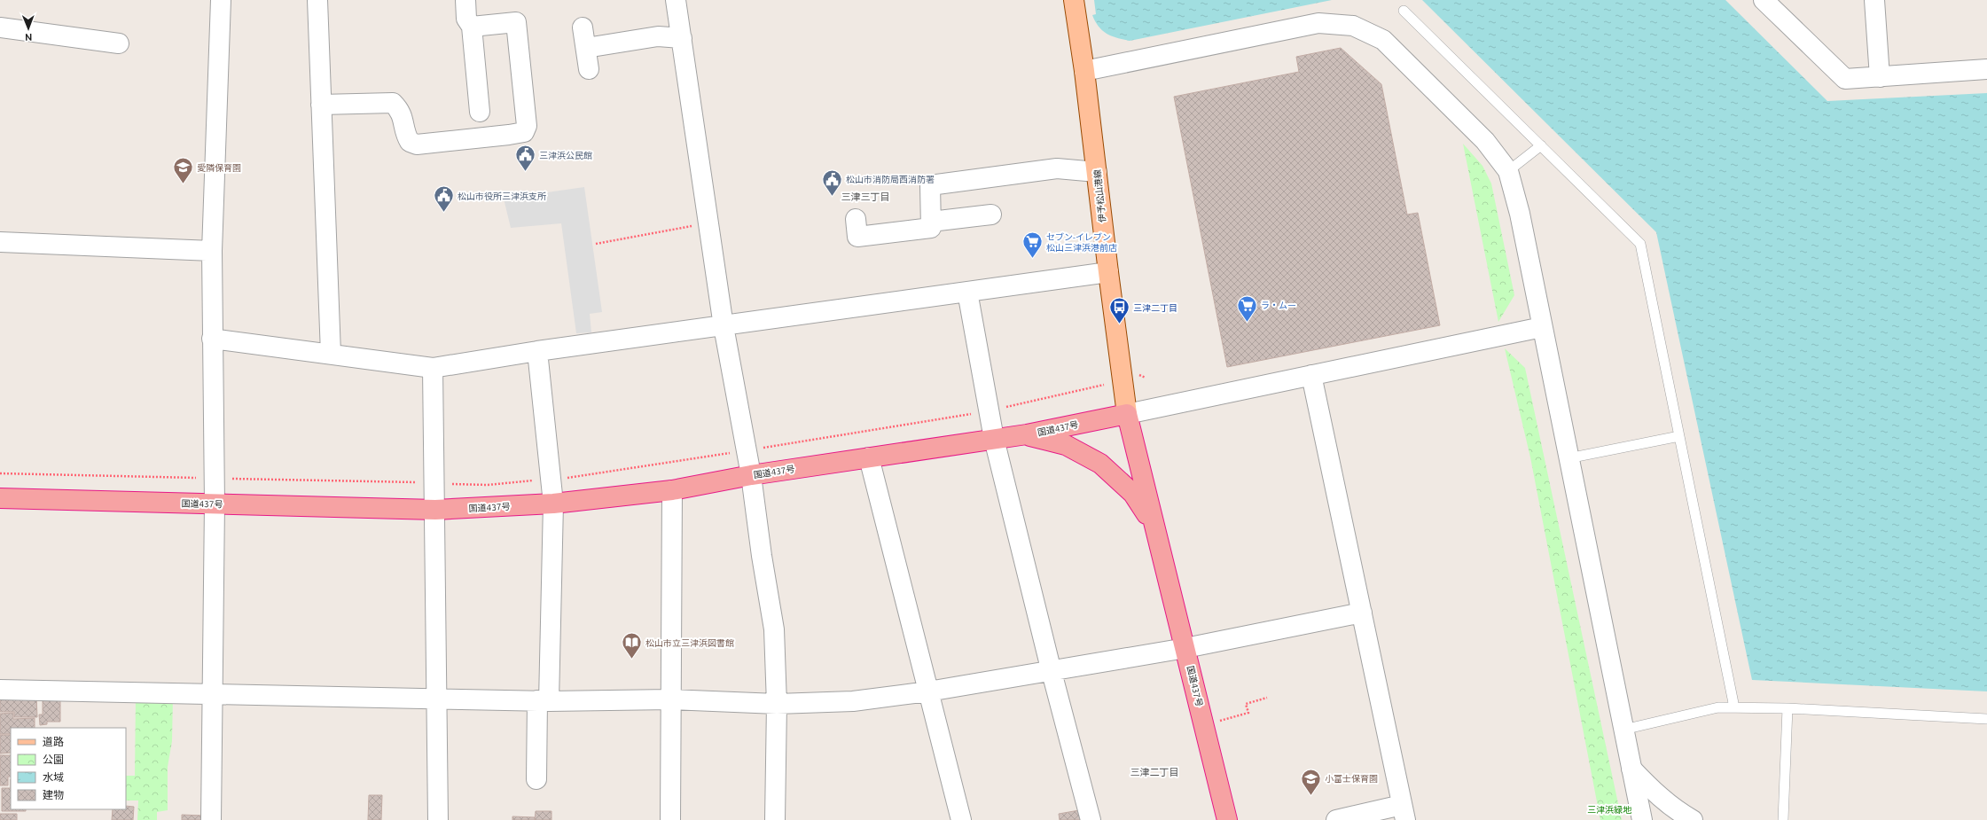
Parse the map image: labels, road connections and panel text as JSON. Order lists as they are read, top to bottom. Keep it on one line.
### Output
{"streets":{"highway":["国道437号"],"main road":["伊予松山港線"]},"crossings":[["伊予松山港線","国道437号"]],"districts":["三津三丁目","三津二丁目"],"parks":["三津浜緑地"],"places":{"public building":["三津浜公民館","松山市消防局西消防署","松山市役所三津浜支所"],"school or university":["愛隣保育園","小富士保育園"],"supermarket":["セブン-イレブン 松山三津浜港前店","ラ・ムー"],"bus stop":["三津二丁目"],"library":["松山市立三津浜図書館"]},"legend":["道路","公園","水域","建物"],"north":"bottom"}
